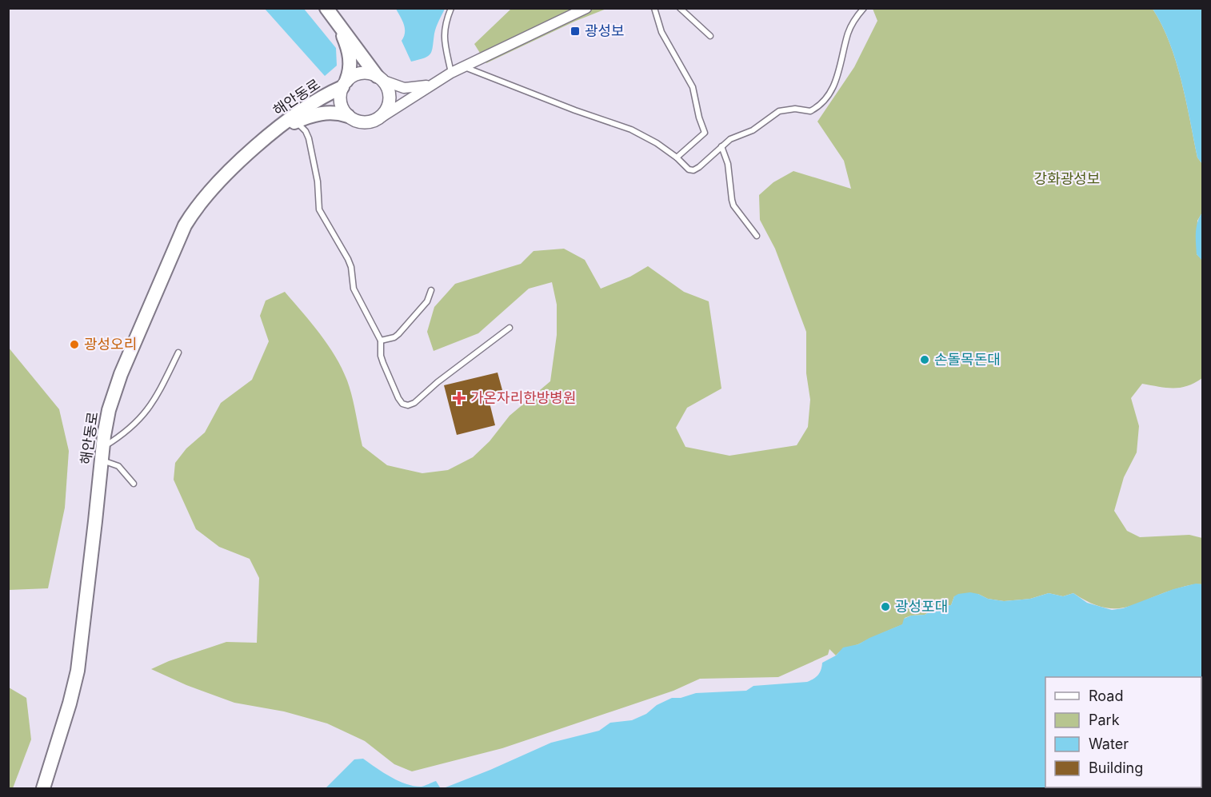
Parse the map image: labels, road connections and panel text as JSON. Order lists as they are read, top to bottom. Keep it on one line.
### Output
{"streets":{"main road":["해안동로"]},"parks":["강화광성보"],"places":{"transit":["광성보"],"other":["광성오리","손돌목돈대","광성포대"],"health":["가온자리한방병원"]},"legend":["Road","Park","Water","Building"]}
